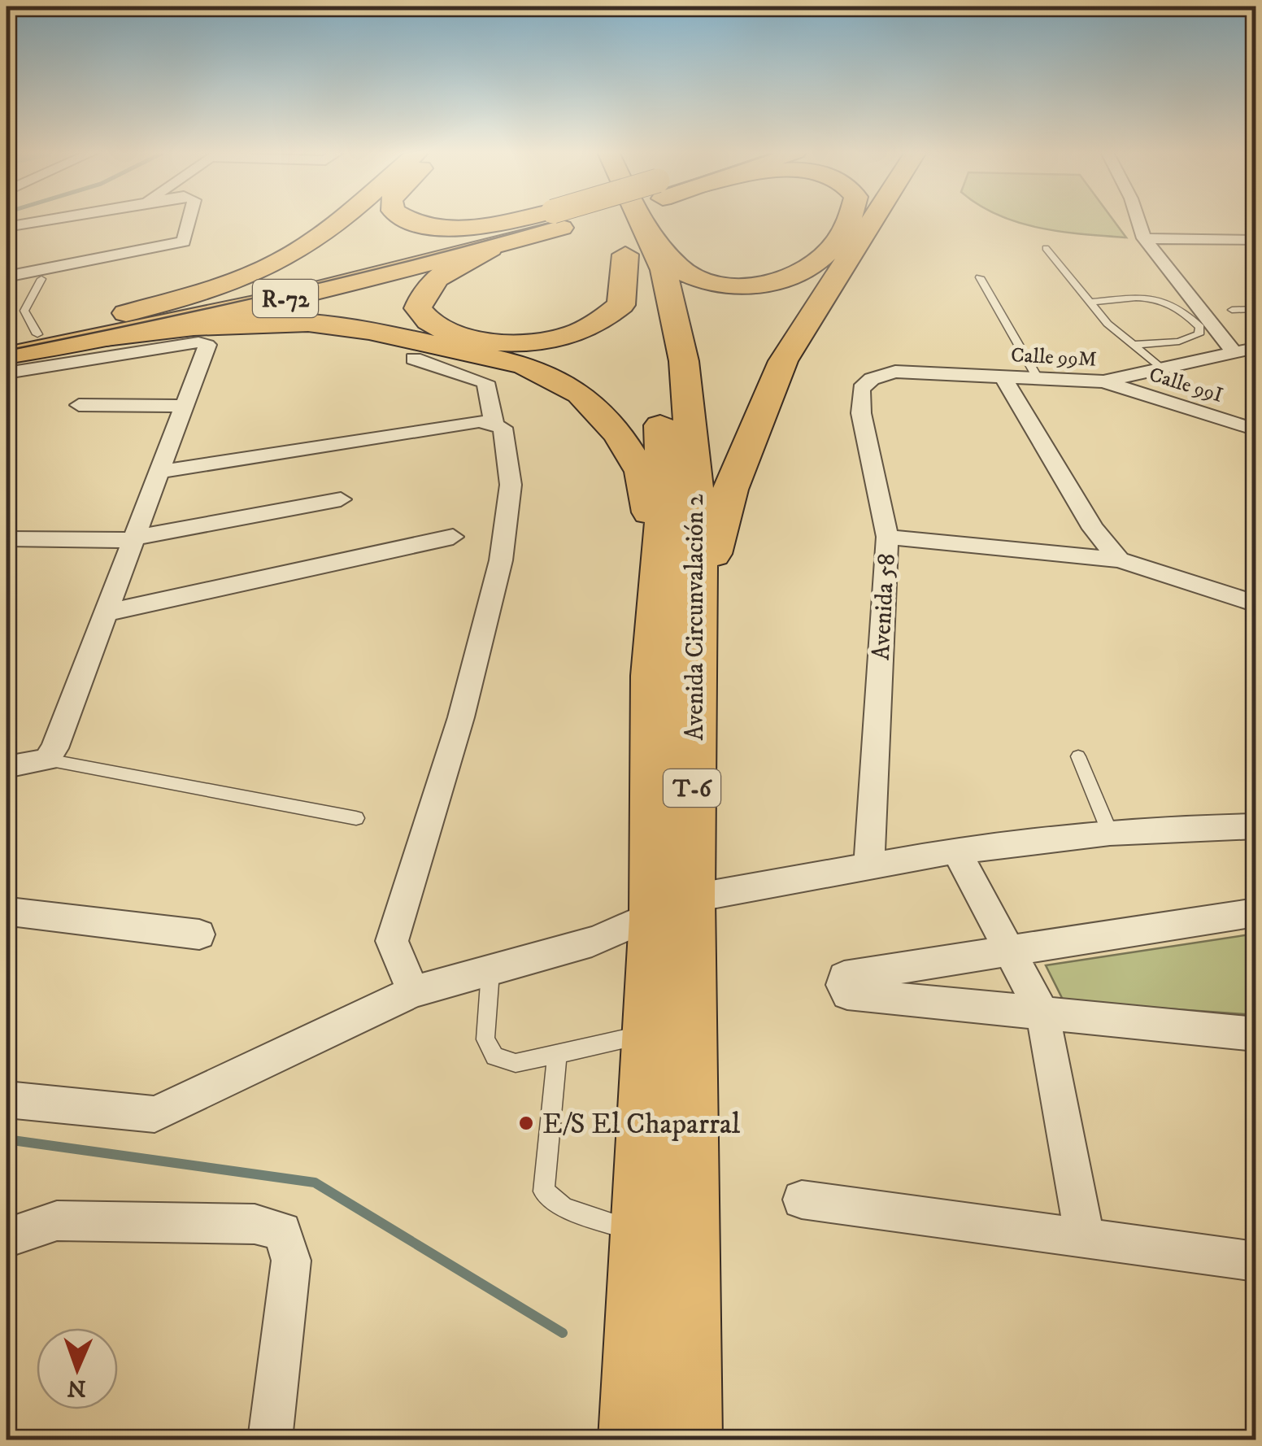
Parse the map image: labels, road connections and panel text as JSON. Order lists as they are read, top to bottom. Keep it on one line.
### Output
{"streets":{"highway":["Avenida Circunvalación 2","T-6"],"main road":["R-72"],"street":["Calle 99M","Calle 99I","Avenida 58"]},"crossings":[["Calle 99M","Calle 99I"],["Calle 99M","Avenida 58"]],"places":["E/S El Chaparral"],"north":"bottom"}
